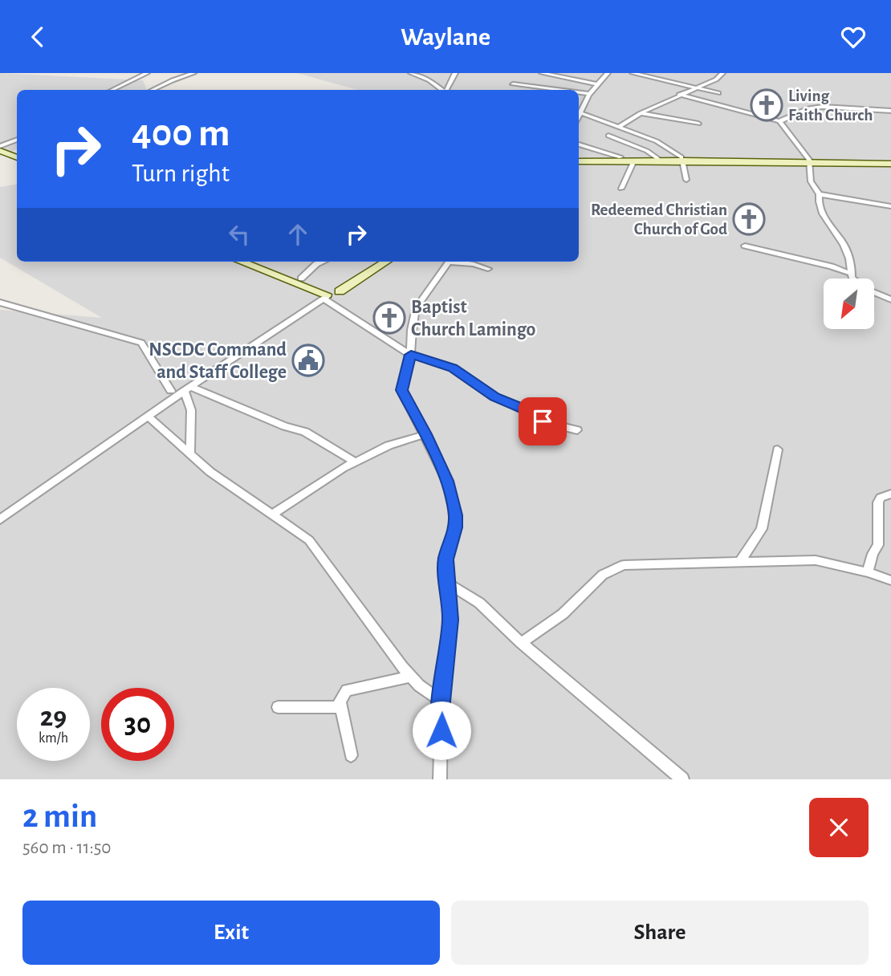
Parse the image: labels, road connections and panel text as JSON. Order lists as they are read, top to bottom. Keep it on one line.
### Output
{"places":{"church":["Living Faith Church","Redeemed Christian Church of God","Baptist Church Lamingo"],"public building":["NSCDC Command and Staff College"]},"north":"bottom left","page":{"header":"Waylane","turn":["400 m","Turn right"],"speed":"29 km/h","limit":"30","heading":["2 min","560 m · 11:50"],"buttons":["Exit","Share"]}}
